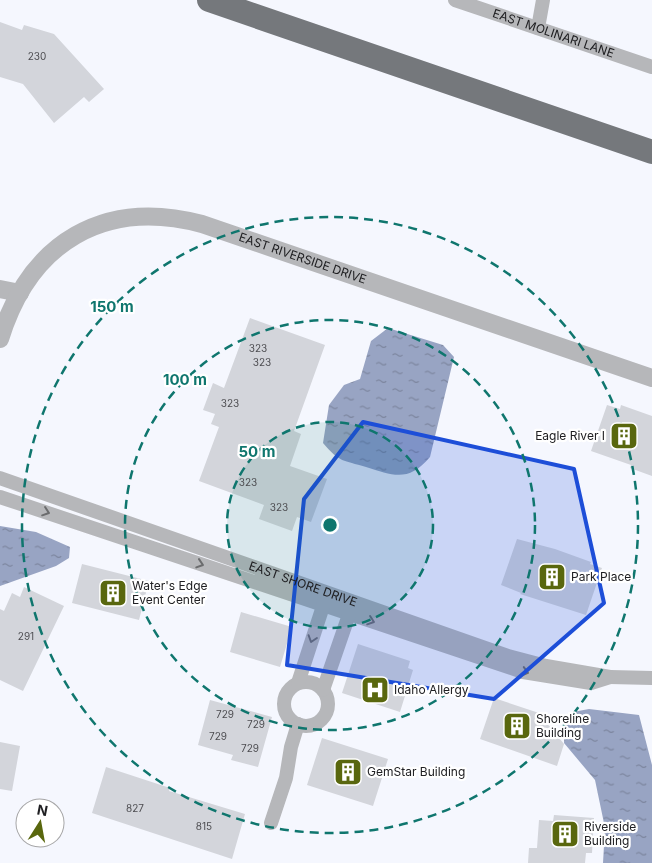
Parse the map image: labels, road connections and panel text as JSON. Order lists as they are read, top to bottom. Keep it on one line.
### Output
{"streets":{"street":["EAST MOLINARI LANE","EAST RIVERSIDE DRIVE","EAST SHORE DRIVE"]},"places":{"building":["Eagle River I","Park Place","Water's Edge Event Center","Shoreline Building","GemStar Building","Riverside Building"],"hospital":["Idaho Allergy"]},"house_numbers":["230","323","323","323","323","323","291","729","729","729","729","827","815"],"north":"top","rings":["150 m","100 m","50 m"]}
